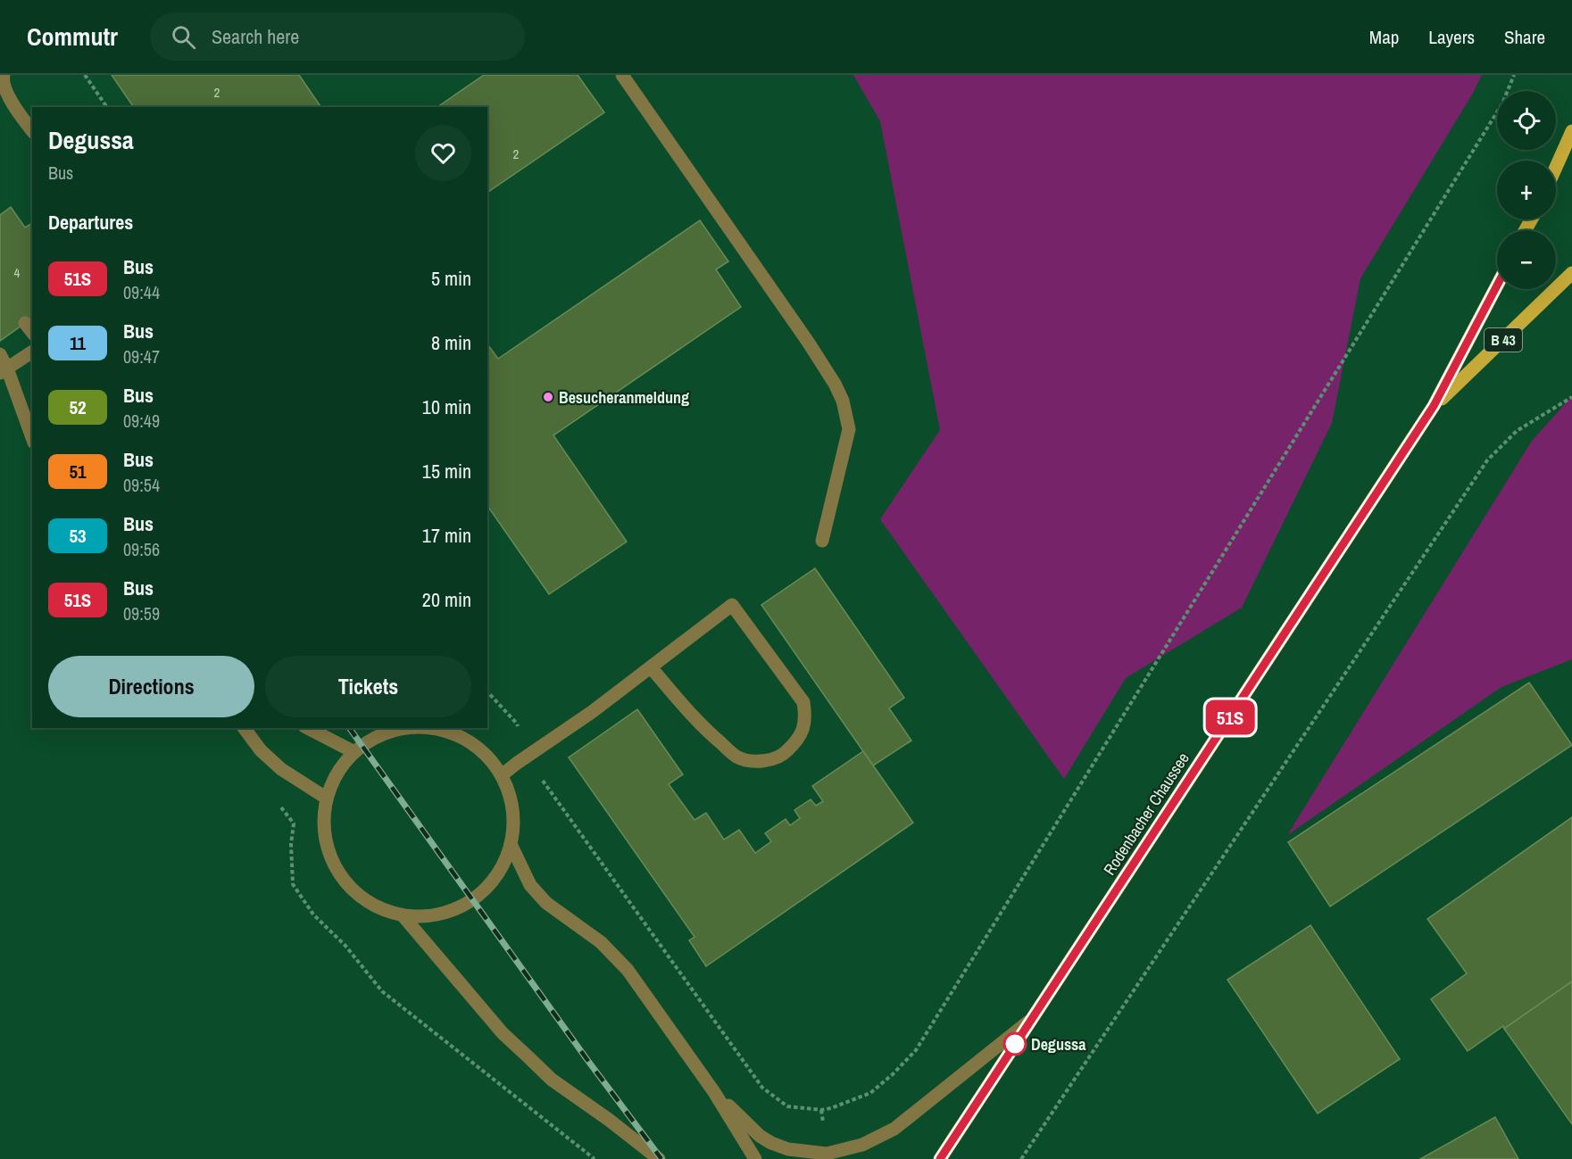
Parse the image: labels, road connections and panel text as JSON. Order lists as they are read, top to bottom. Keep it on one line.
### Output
{"streets":{"main road":["B 43","Rodenbacher Chaussee"]},"crossings":[["B 43","Rodenbacher Chaussee"]],"places":["Besucheranmeldung","Degussa"],"lines":["bus line 51S"],"house_numbers":["2","2","4"],"page":{"header":"Commutr","search":"Search here","nav":["Map","Layers","Share"],"on_map":"51S","map_buttons":["+","−"],"heading":[["Degussa","Bus"],"Departures"],"list":[{"mark":"51S","name":"Bus","note":"09:44","value":"5 min"},{"mark":"11","name":"Bus","note":"09:47","value":"8 min"},{"mark":"52","name":"Bus","note":"09:49","value":"10 min"},{"mark":"51","name":"Bus","note":"09:54","value":"15 min"},{"mark":"53","name":"Bus","note":"09:56","value":"17 min"},{"mark":"51S","name":"Bus","note":"09:59","value":"20 min"}],"buttons":["Directions","Tickets"]}}
